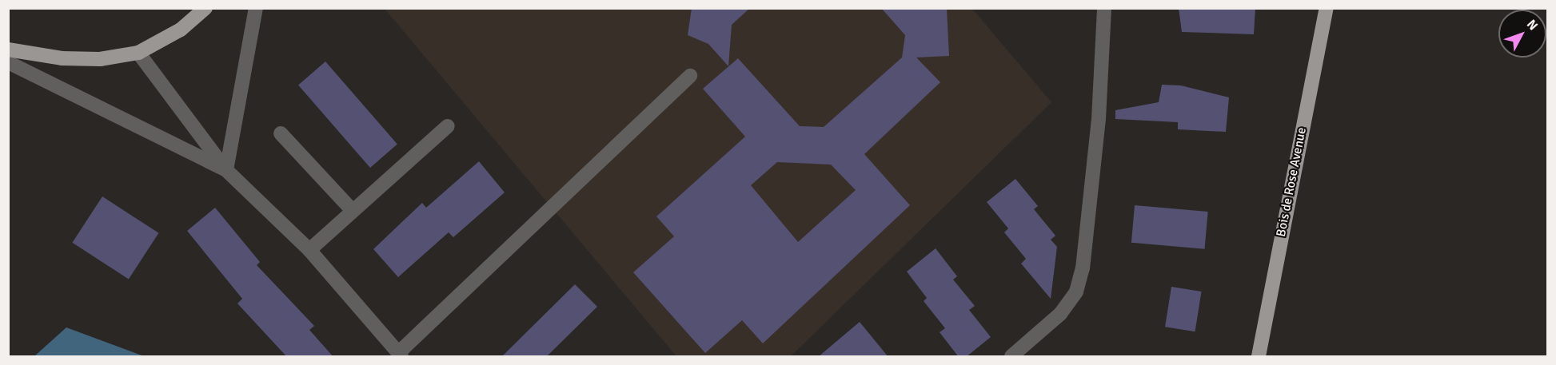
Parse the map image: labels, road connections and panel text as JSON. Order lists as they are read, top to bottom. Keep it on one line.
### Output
{"streets":{"main road":["Bois de Rose Avenue"]},"north":"top right"}
